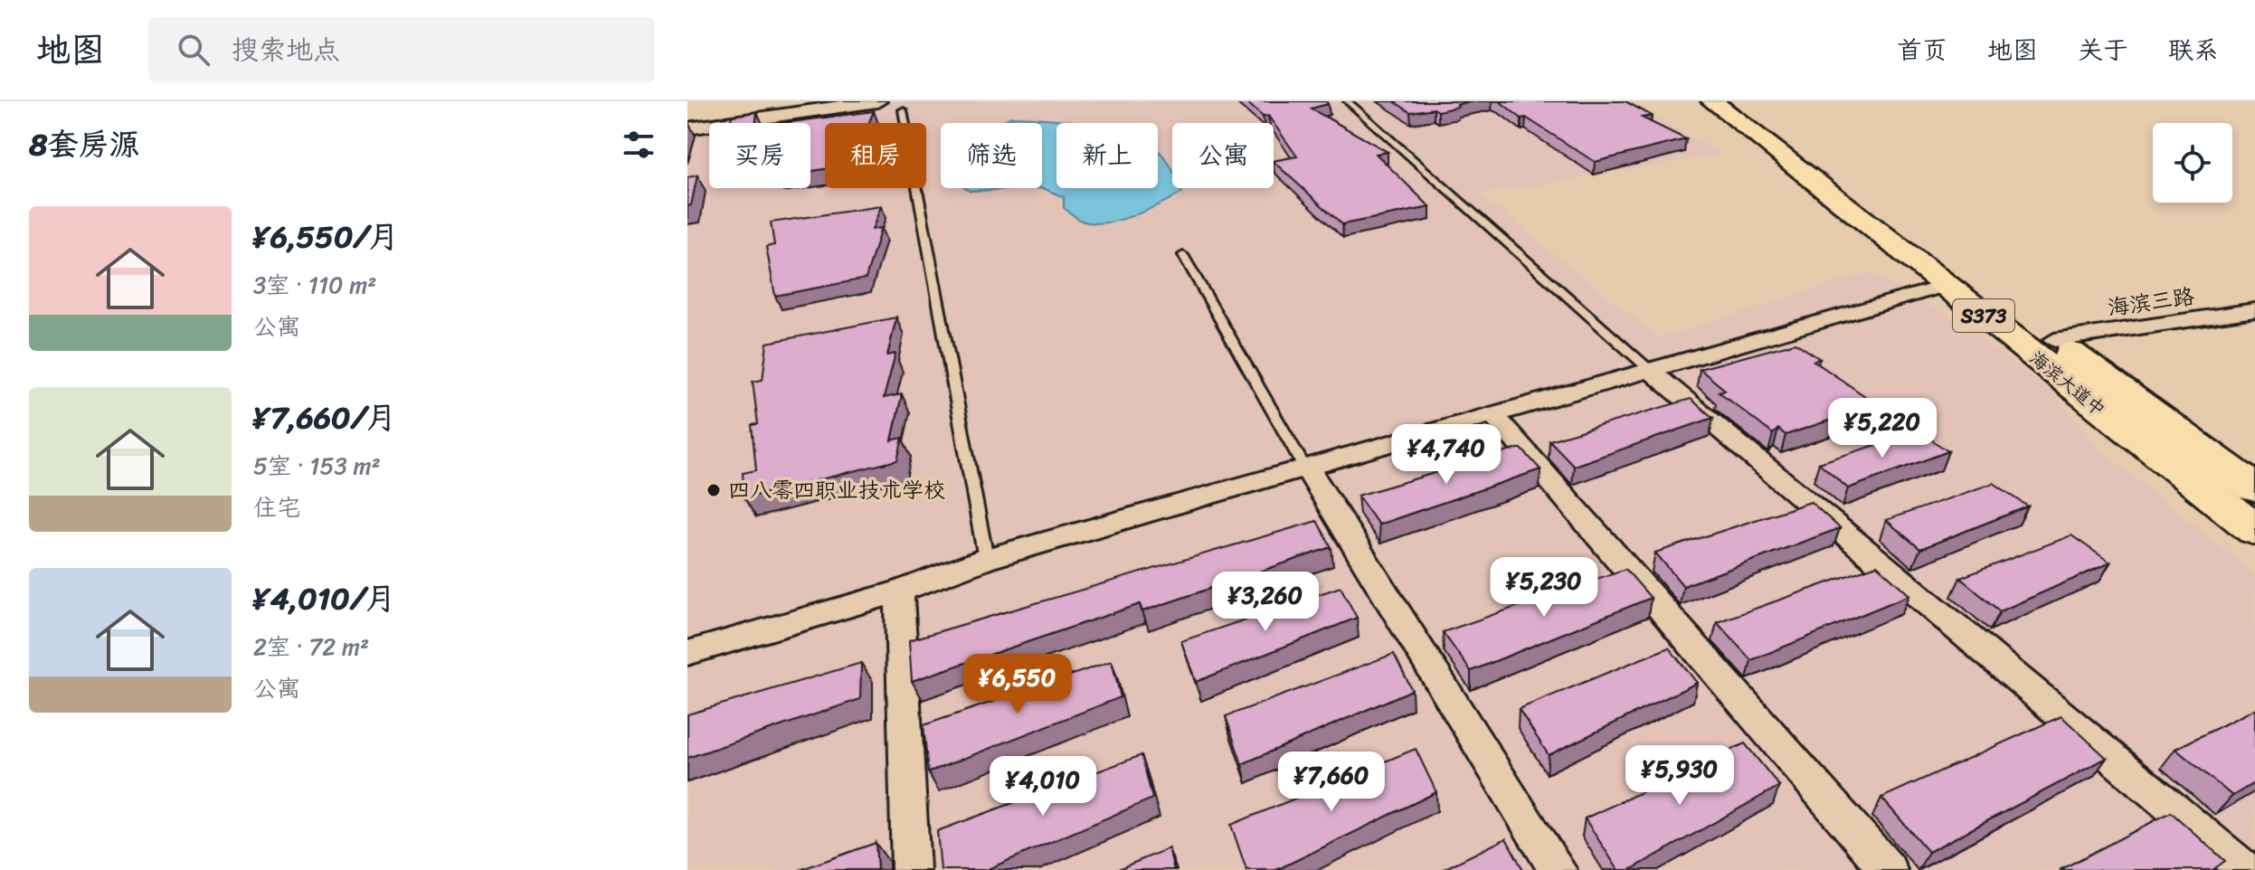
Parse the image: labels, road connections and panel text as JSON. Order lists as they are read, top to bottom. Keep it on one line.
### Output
{"streets":{"main road":["S373","海滨大道中"],"street":["海滨三路"]},"crossings":[["海滨三路","海滨大道中"]],"places":["四八零四职业技术学校"],"page":{"header":"地图","search":"搜索地点","nav":["首页","地图","关于","联系"],"heading":"8套房源","chip":["买房","租房","筛选","新上","公寓"],"list":[{"name":"¥6,550/月","note":"3室 · 110 m² · 公寓"},{"name":"¥7,660/月","note":"5室 · 153 m² · 住宅"},{"name":"¥4,010/月","note":"2室 · 72 m² · 公寓"}],"price":["¥5,220","¥4,740","¥5,230","¥3,260","¥6,550","¥5,930","¥7,660","¥4,010"]}}
